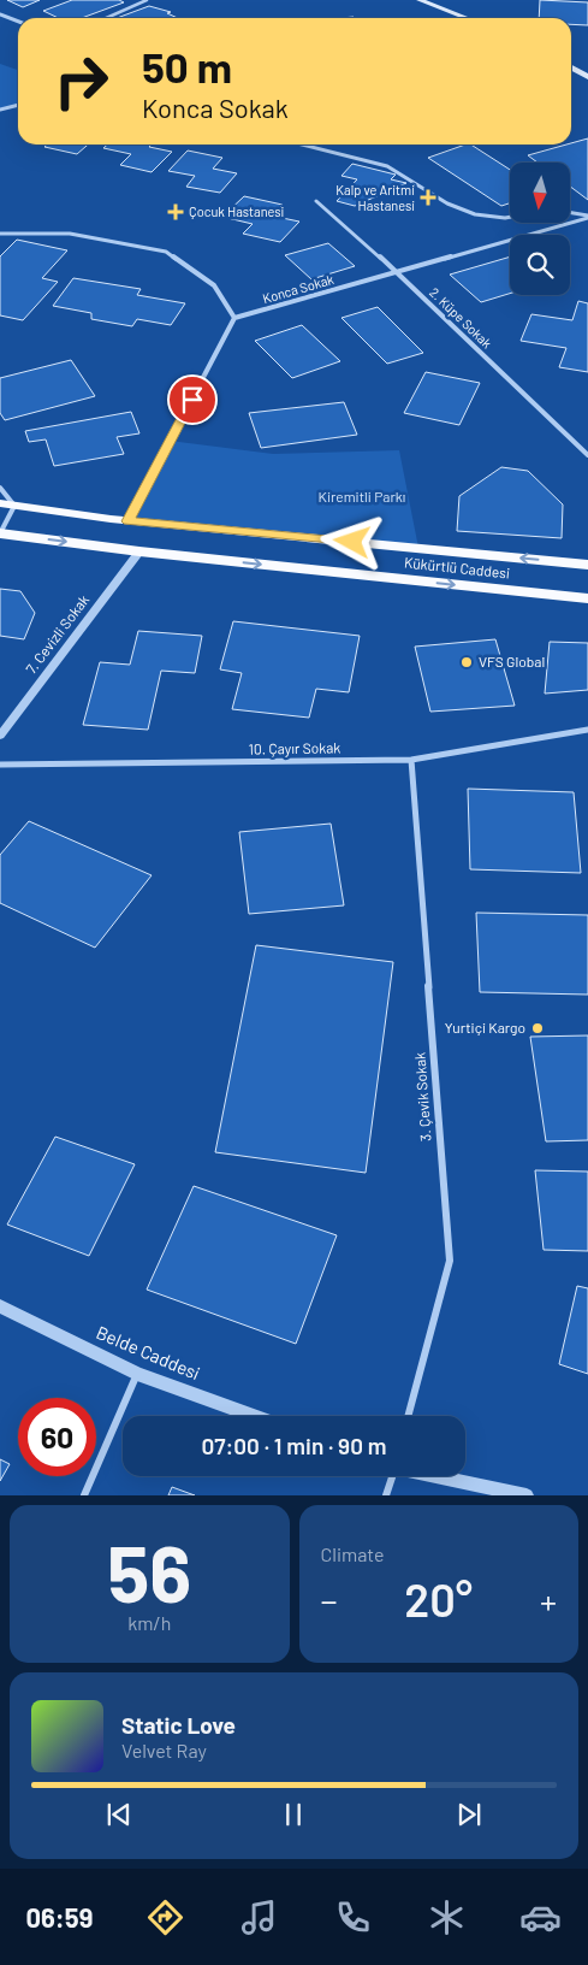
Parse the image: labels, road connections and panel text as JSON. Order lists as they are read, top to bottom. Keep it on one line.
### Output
{"streets":{"main road":["Kükürtlü Caddesi"],"street":["Konca Sokak","2. Küpe Sokak","7. Cevizli Sokak","10. Çayır Sokak","3. Çevik Sokak","Belde Caddesi"]},"crossings":[["Konca Sokak","2. Küpe Sokak"],["Kükürtlü Caddesi","7. Cevizli Sokak"],["10. Çayır Sokak","3. Çevik Sokak"]],"parks":["Kiremitli Parkı"],"places":{"health":["Kalp ve Aritmi Hastanesi","Çocuk Hastanesi"],"other":["VFS Global","Yurtiçi Kargo"]},"north":"bottom","page":{"turn":["50 m","Konca Sokak"],"limit":"60","trip":"07:00 · 1 min · 90 m","tile":[["56","km/h"],"Climate"],"heat":["−","20°","+"],"song":["Static Love","Velvet Ray"],"tabs":"06:59"}}
